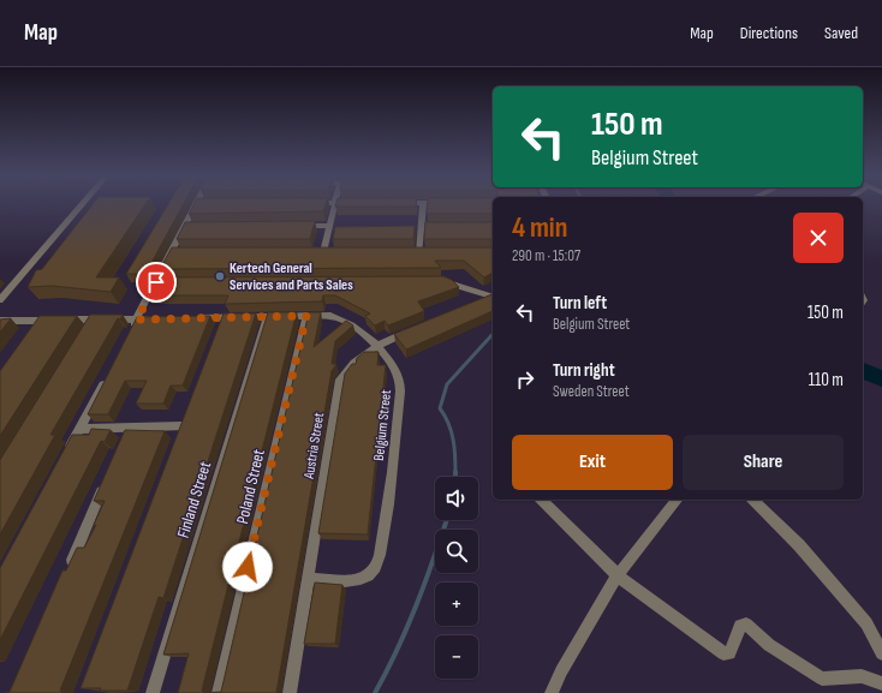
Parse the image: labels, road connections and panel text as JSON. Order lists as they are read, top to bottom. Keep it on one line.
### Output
{"streets":{"street":["Belgium Street","Austria Street","Poland Street","Finland Street"]},"crossings":[["Belgium Street","Austria Street"],["Belgium Street","Poland Street"],["Belgium Street","Finland Street"]],"places":["Kertech General Services and Parts Sales"],"page":{"header":"Map","nav":["Map","Directions","Saved"],"turn":["150 m","Belgium Street"],"heading":["4 min","290 m · 15:07"],"list":[{"name":"Turn left","note":"Belgium Street","value":"150 m"},{"name":"Turn right","note":"Sweden Street","value":"110 m"}],"buttons":["Exit","Share"],"map_buttons":["+","−"]}}
